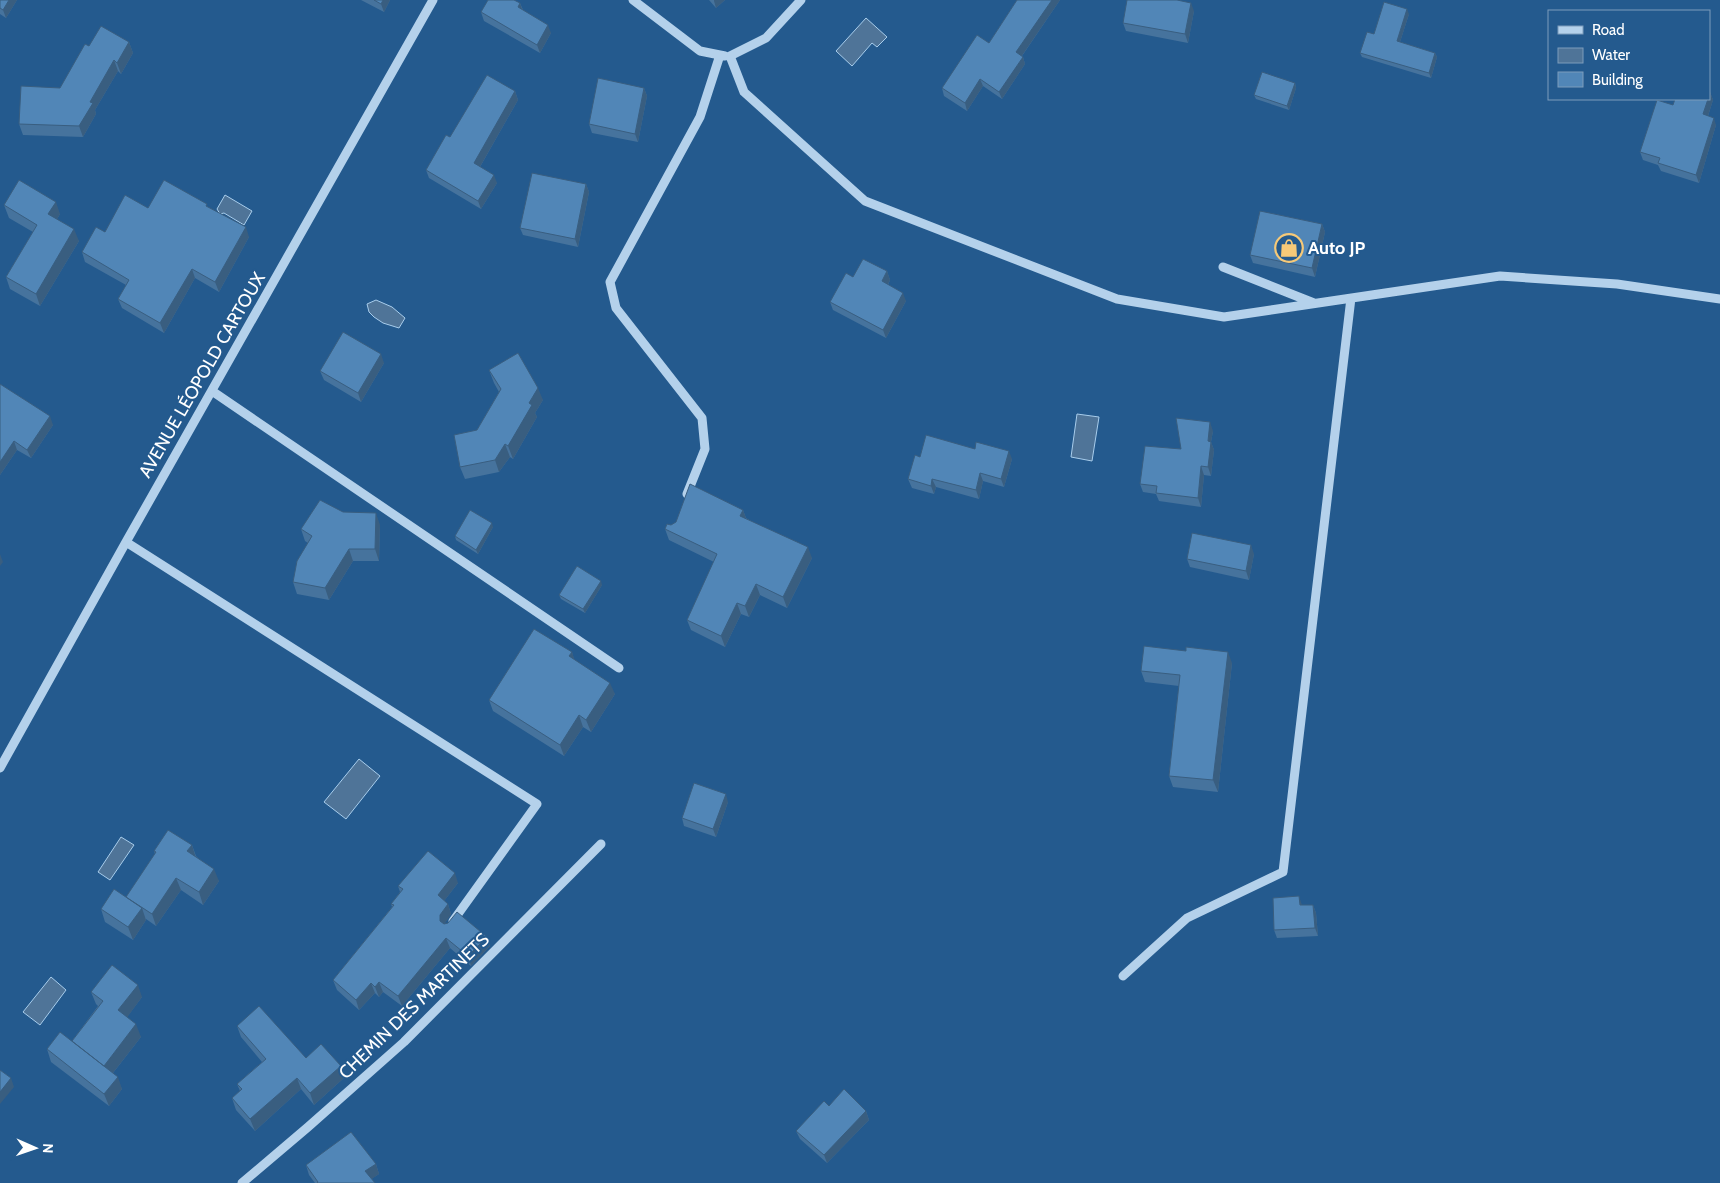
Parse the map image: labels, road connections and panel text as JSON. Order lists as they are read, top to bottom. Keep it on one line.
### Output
{"streets":{"street":["AVENUE LÉOPOLD CARTOUX","CHEMIN DES MARTINETS"]},"places":{"shop":["Auto JP"]},"legend":["Road","Water","Building"],"north":"right"}
